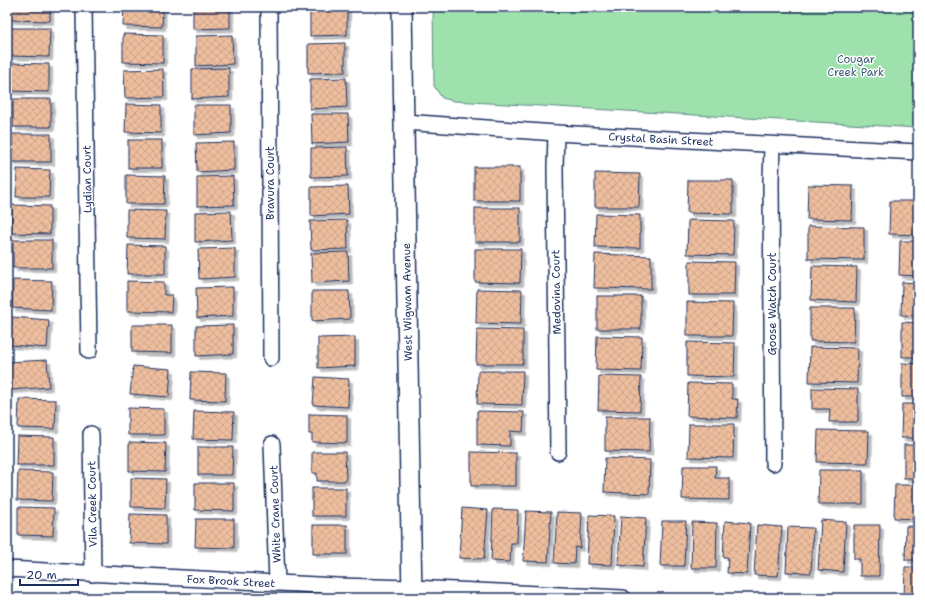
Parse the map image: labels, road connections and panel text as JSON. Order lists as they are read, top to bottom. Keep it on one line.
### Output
{"streets":{"street":["Crystal Basin Street","Lydian Court","Bravura Court","Medovina Court","West Wigwam Avenue","Goose Watch Court","Vila Creek Court","White Crane Court","Fox Brook Street"]},"crossings":[["Crystal Basin Street","Medovina Court"],["Crystal Basin Street","West Wigwam Avenue"],["Crystal Basin Street","Goose Watch Court"],["West Wigwam Avenue","Fox Brook Street"],["Vila Creek Court","Fox Brook Street"],["White Crane Court","Fox Brook Street"]],"parks":["Cougar Creek Park"],"scale_bar":"20 m"}
